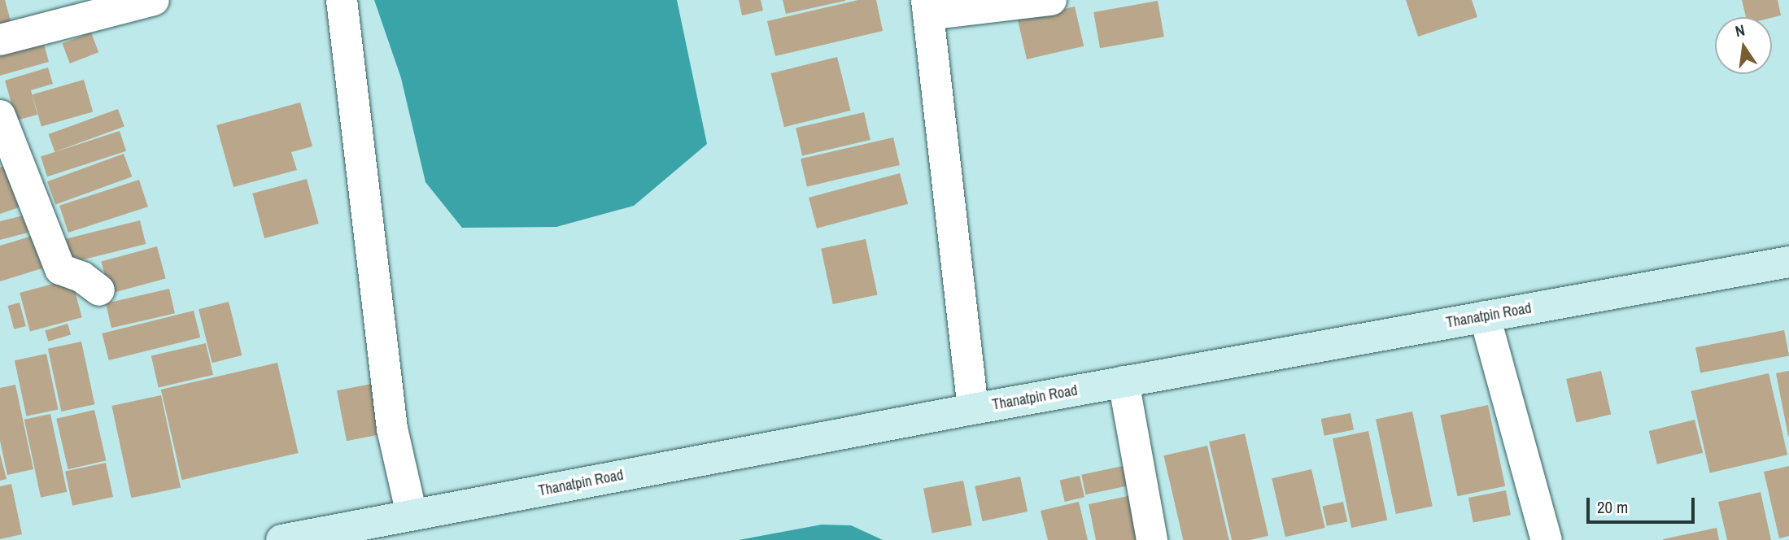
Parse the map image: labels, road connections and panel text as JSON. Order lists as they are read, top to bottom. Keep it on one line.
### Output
{"streets":{"main road":["Thanatpin Road"]},"scale_bar":"20 m","north":"top"}
